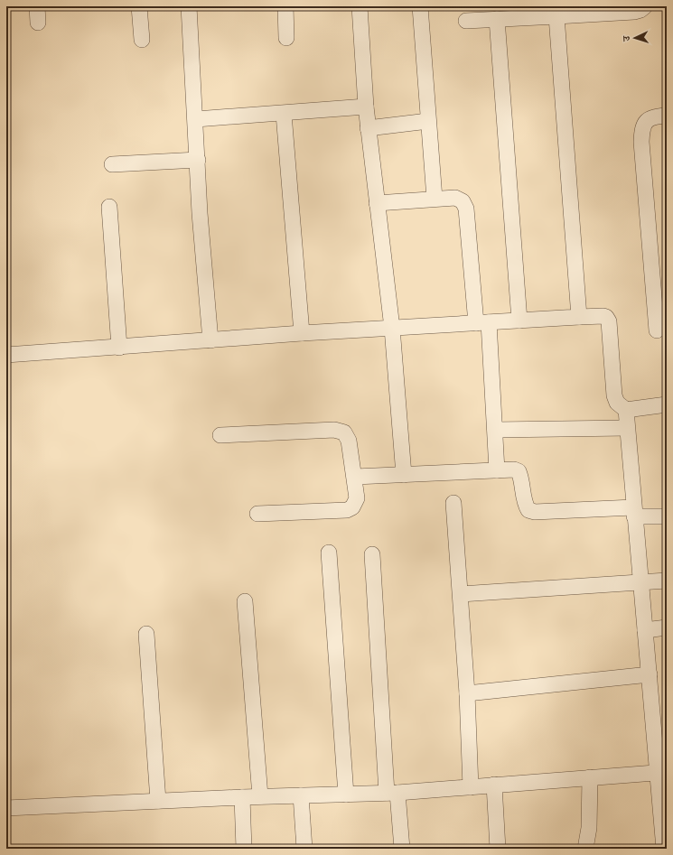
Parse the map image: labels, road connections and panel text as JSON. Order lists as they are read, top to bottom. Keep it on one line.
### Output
{"north":"left"}
